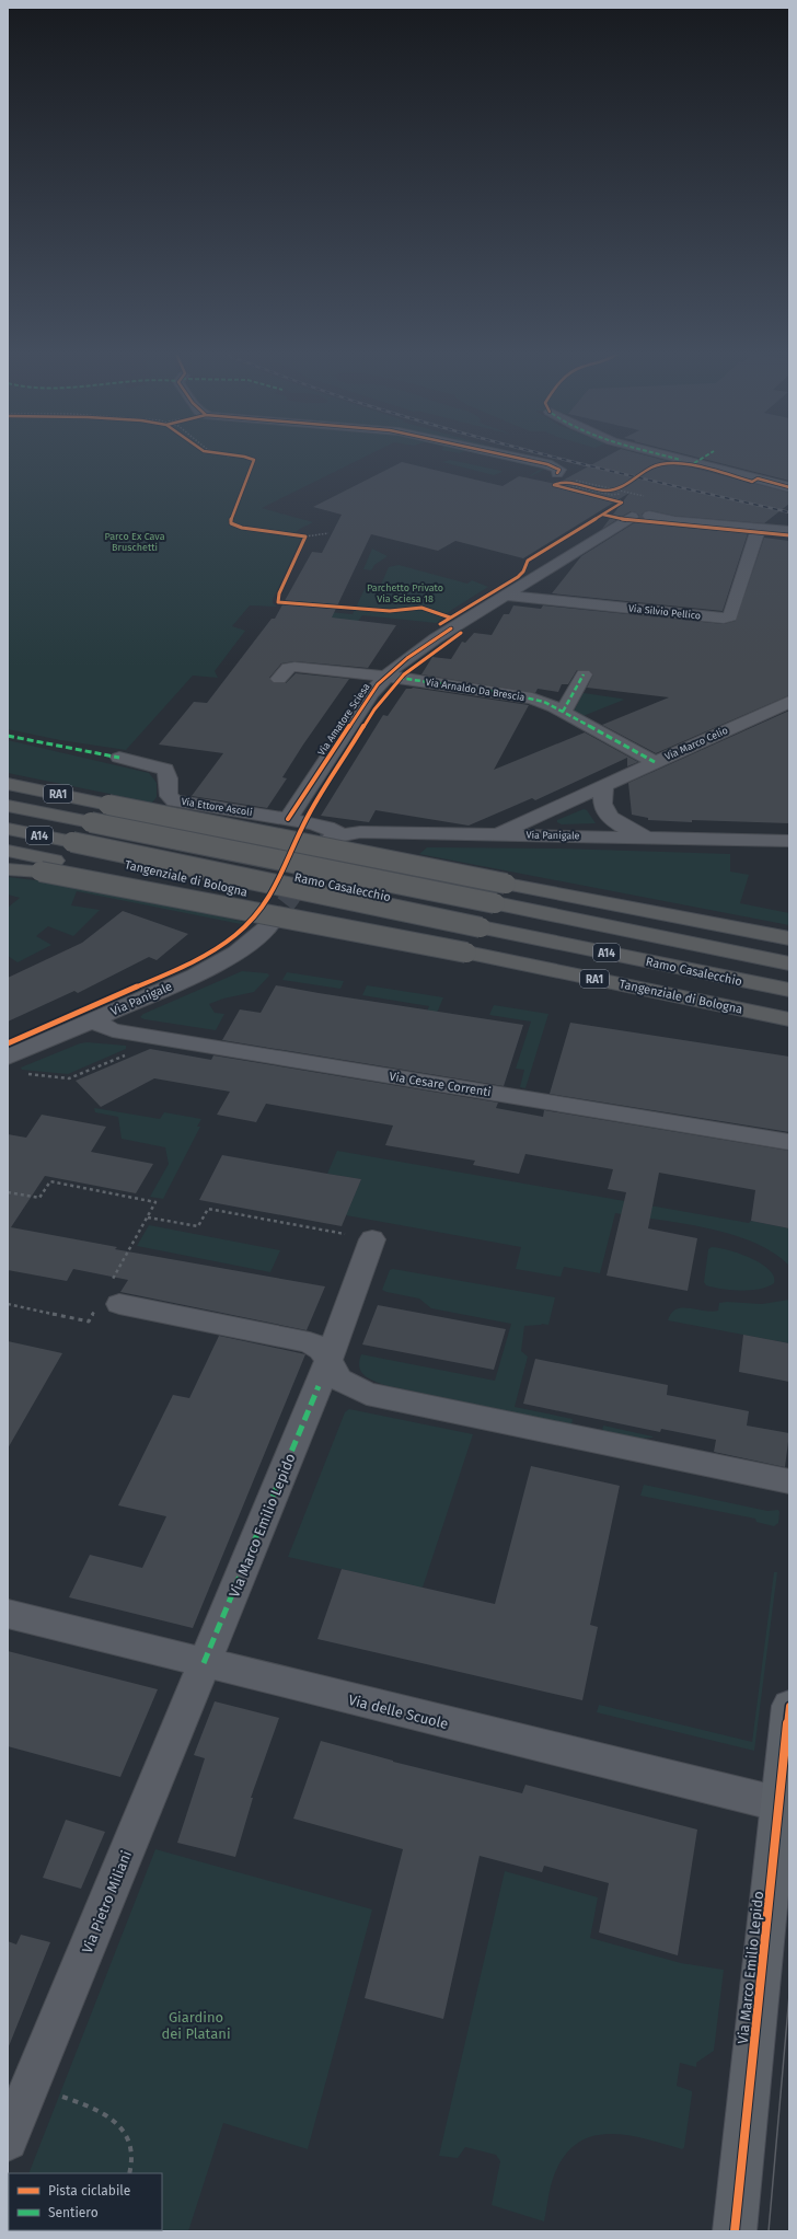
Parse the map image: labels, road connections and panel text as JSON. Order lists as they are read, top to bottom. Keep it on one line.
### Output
{"streets":{"highway":["RA1","A14","Tangenziale di Bologna","Ramo Casalecchio"],"main road":["Via Marco Emilio Lepido"],"street":["Via Silvio Pellico","Via Arnaldo Da Brescia","Via Amatore Sciesa","Via Marco Celio","Via Ettore Ascoli","Via Panigale","Via Cesare Correnti","Via delle Scuole","Via Pietro Miliani"]},"crossings":[["Via Silvio Pellico","Via Amatore Sciesa"],["Via Arnaldo Da Brescia","Via Amatore Sciesa"],["Via Arnaldo Da Brescia","Via Marco Celio"],["Via Amatore Sciesa","Via Ettore Ascoli"],["Via Amatore Sciesa","Via Panigale"],["Via Marco Celio","Via Panigale"],["RA1","Tangenziale di Bologna"],["Via Ettore Ascoli","Via Panigale"],["Via Panigale","Via Cesare Correnti"],["Via Marco Emilio Lepido","Via delle Scuole"],["Via Marco Emilio Lepido","Via Pietro Miliani"],["Via delle Scuole","Via Pietro Miliani"]],"parks":["Parco Ex Cava Bruschetti","Parchetto Privato Via Sciesa 18","Giardino dei Platani"],"legend":["Pista ciclabile","Sentiero"]}
